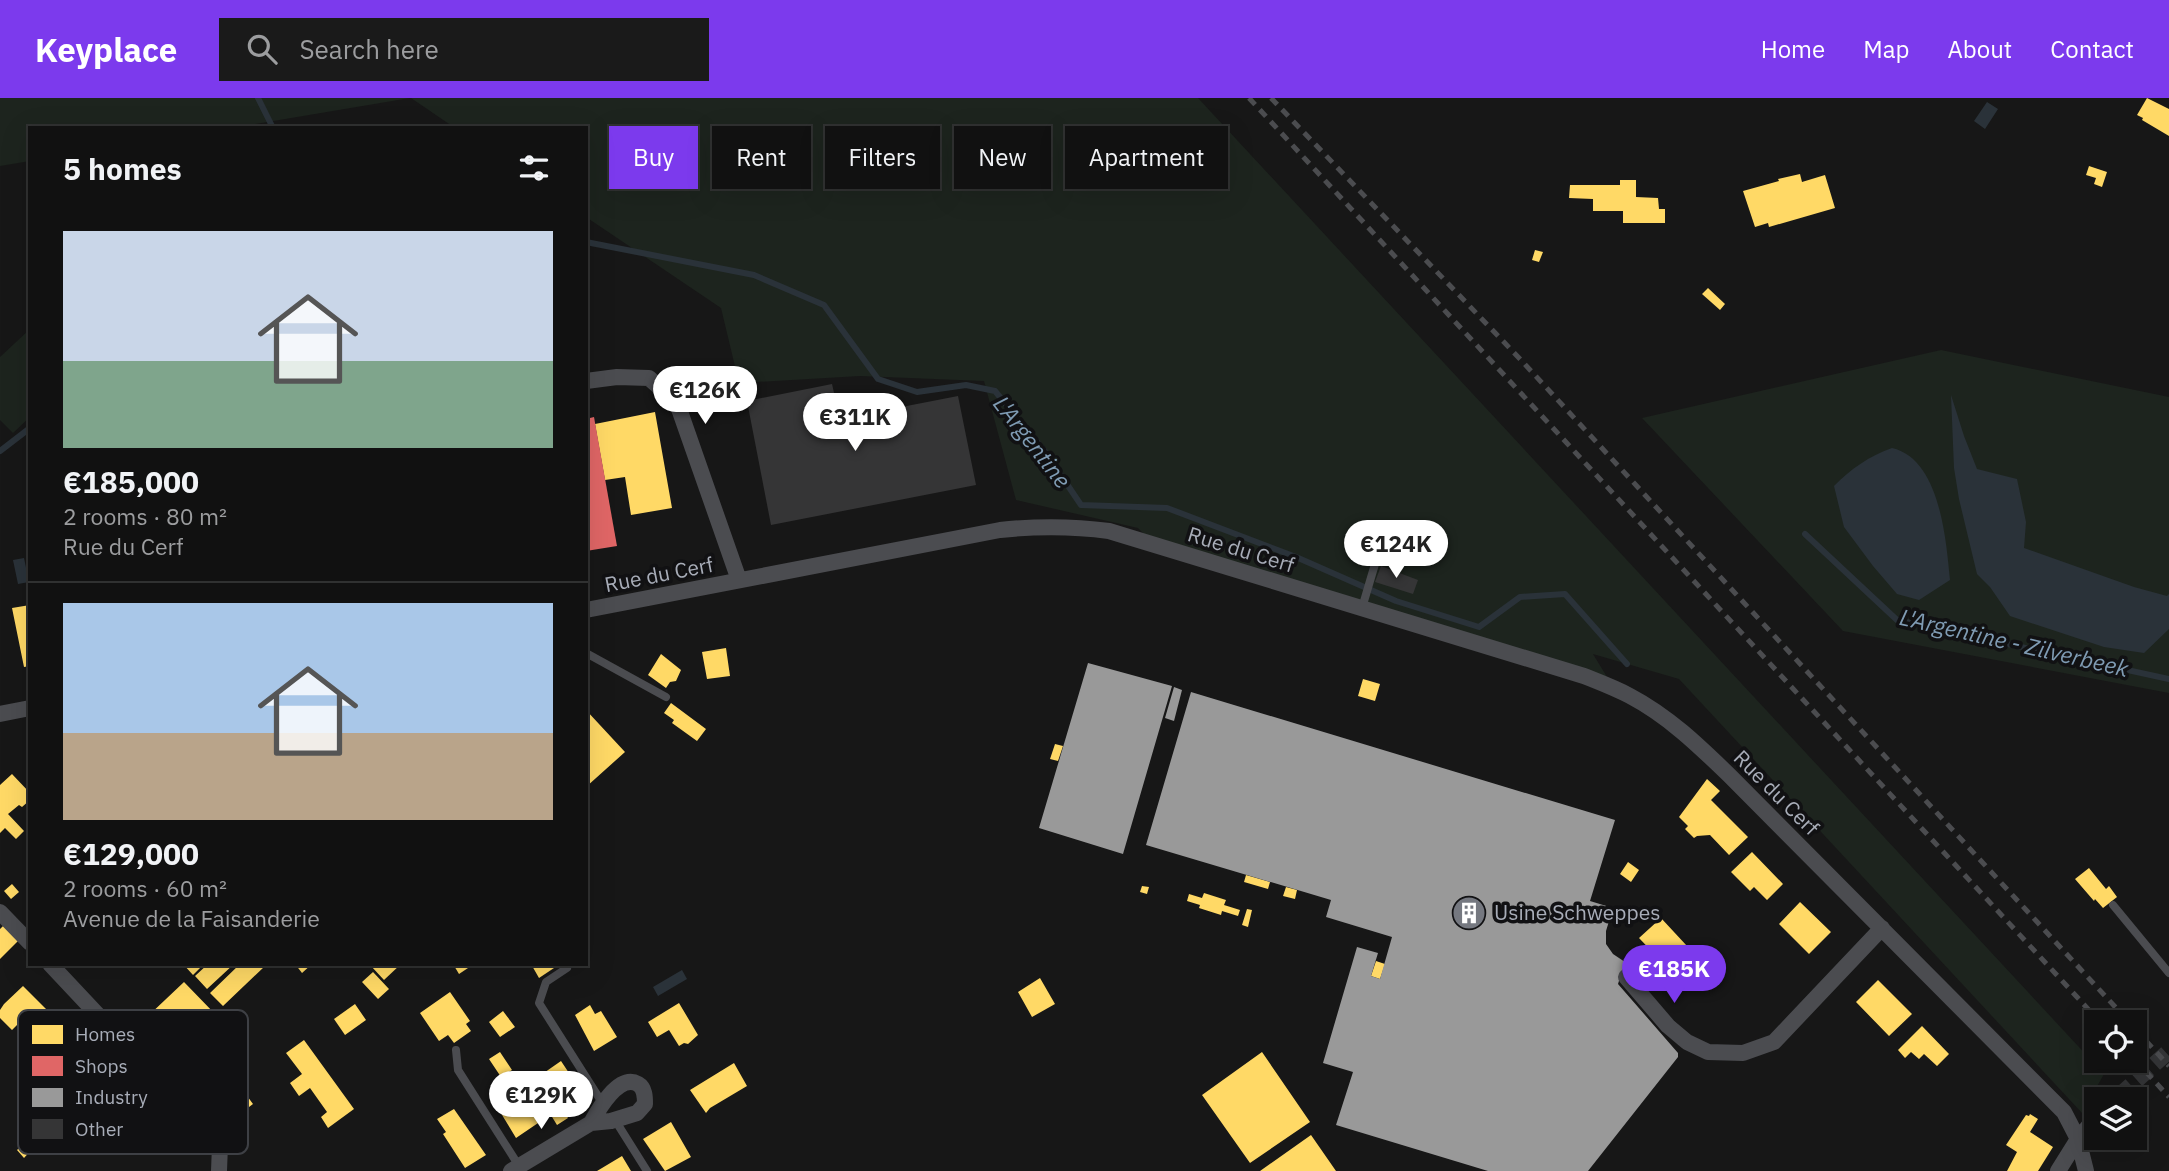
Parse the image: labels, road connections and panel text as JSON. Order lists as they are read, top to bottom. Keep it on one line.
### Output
{"streets":{"street":["Rue du Cerf"]},"water":["L'Argentine","L'Argentine - Zilverbeek"],"places":{"building":["Usine Schweppes"]},"legend":["Homes","Shops","Industry","Other"],"page":{"header":"Keyplace","search":"Search here","nav":["Home","Map","About","Contact"],"chip":["Buy","Rent","Filters","New","Apartment"],"heading":"5 homes","list":[{"name":"€185,000","note":"2 rooms · 80 m² · Rue du Cerf"},{"name":"€129,000","note":"2 rooms · 60 m² · Avenue de la Faisanderie"}],"price":["€126K","€311K","€124K","€185K","€129K"]}}
